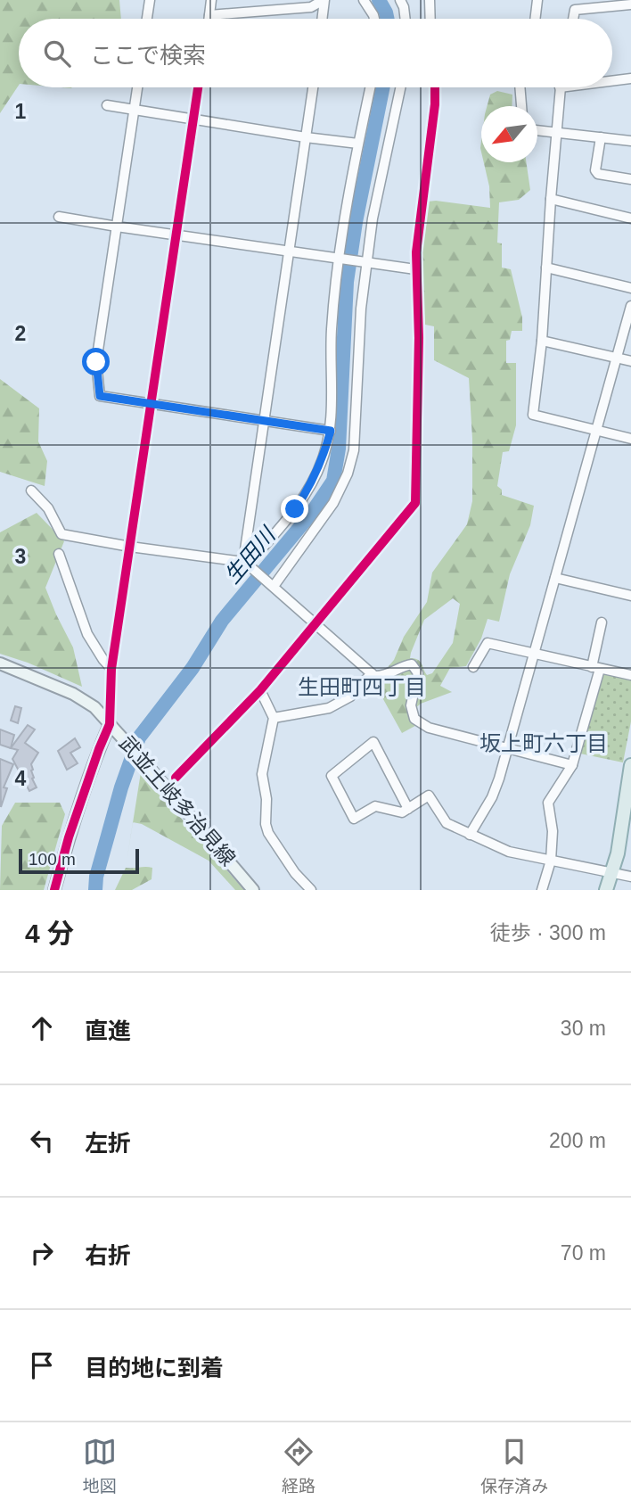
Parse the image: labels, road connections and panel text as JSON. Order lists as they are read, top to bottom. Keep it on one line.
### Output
{"streets":{"main road":["武並土岐多治見線"]},"districts":["生田町四丁目","坂上町六丁目"],"water":["生田川"],"scale_bar":"100 m","north":"bottom left","page":{"search":"ここで検索","scale":"100 m","heading":["4 分","徒歩 · 300 m"],"list":[["直進","30 m"],["左折","200 m"],["右折","70 m"],"目的地に到着"],"nav":["地図","経路","保存済み"]},"grid":{"rows":["1","2","3","4"]}}
